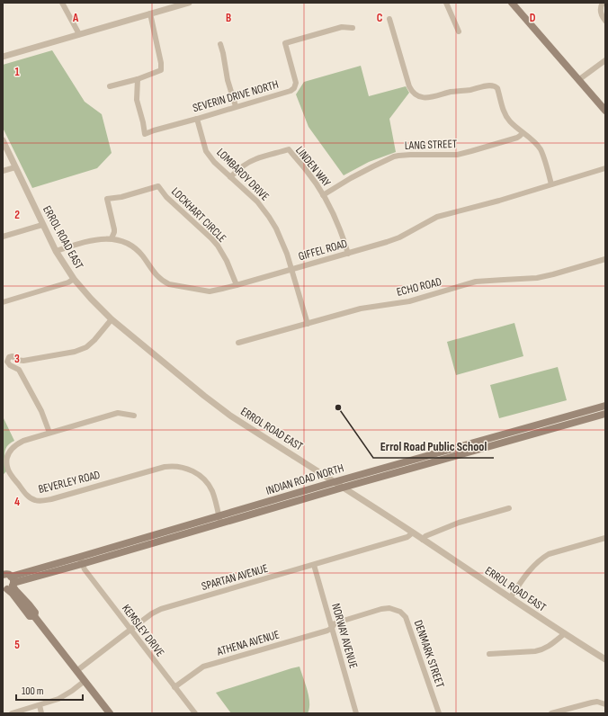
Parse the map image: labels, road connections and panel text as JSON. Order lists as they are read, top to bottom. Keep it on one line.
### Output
{"streets":{"main road":["INDIAN ROAD NORTH"],"street":["SEVERIN DRIVE NORTH","LANG STREET","LINDEN WAY","LOMBARDY DRIVE","LOCKHART CIRCLE","ERROL ROAD EAST","GIFFEL ROAD","ECHO ROAD","BEVERLEY ROAD","SPARTAN AVENUE","KEMSLEY DRIVE","NORWAY AVENUE","ATHENA AVENUE","DENMARK STREET"]},"crossings":[["SEVERIN DRIVE NORTH","LOMBARDY DRIVE"],["LANG STREET","LINDEN WAY"],["LINDEN WAY","LOMBARDY DRIVE"],["LINDEN WAY","GIFFEL ROAD"],["LOMBARDY DRIVE","GIFFEL ROAD"],["LOMBARDY DRIVE","ECHO ROAD"],["LOCKHART CIRCLE","GIFFEL ROAD"],["ERROL ROAD EAST","GIFFEL ROAD"],["ERROL ROAD EAST","INDIAN ROAD NORTH"],["ERROL ROAD EAST","SPARTAN AVENUE"],["INDIAN ROAD NORTH","BEVERLEY ROAD"],["INDIAN ROAD NORTH","KEMSLEY DRIVE"],["SPARTAN AVENUE","KEMSLEY DRIVE"],["SPARTAN AVENUE","NORWAY AVENUE"],["KEMSLEY DRIVE","ATHENA AVENUE"],["NORWAY AVENUE","ATHENA AVENUE"],["NORWAY AVENUE","DENMARK STREET"],["ATHENA AVENUE","DENMARK STREET"]],"places":["Errol Road Public School"],"scale_bar":"100 m","grid":{"columns":["A","B","C","D"],"rows":["1","2","3","4","5"]}}
